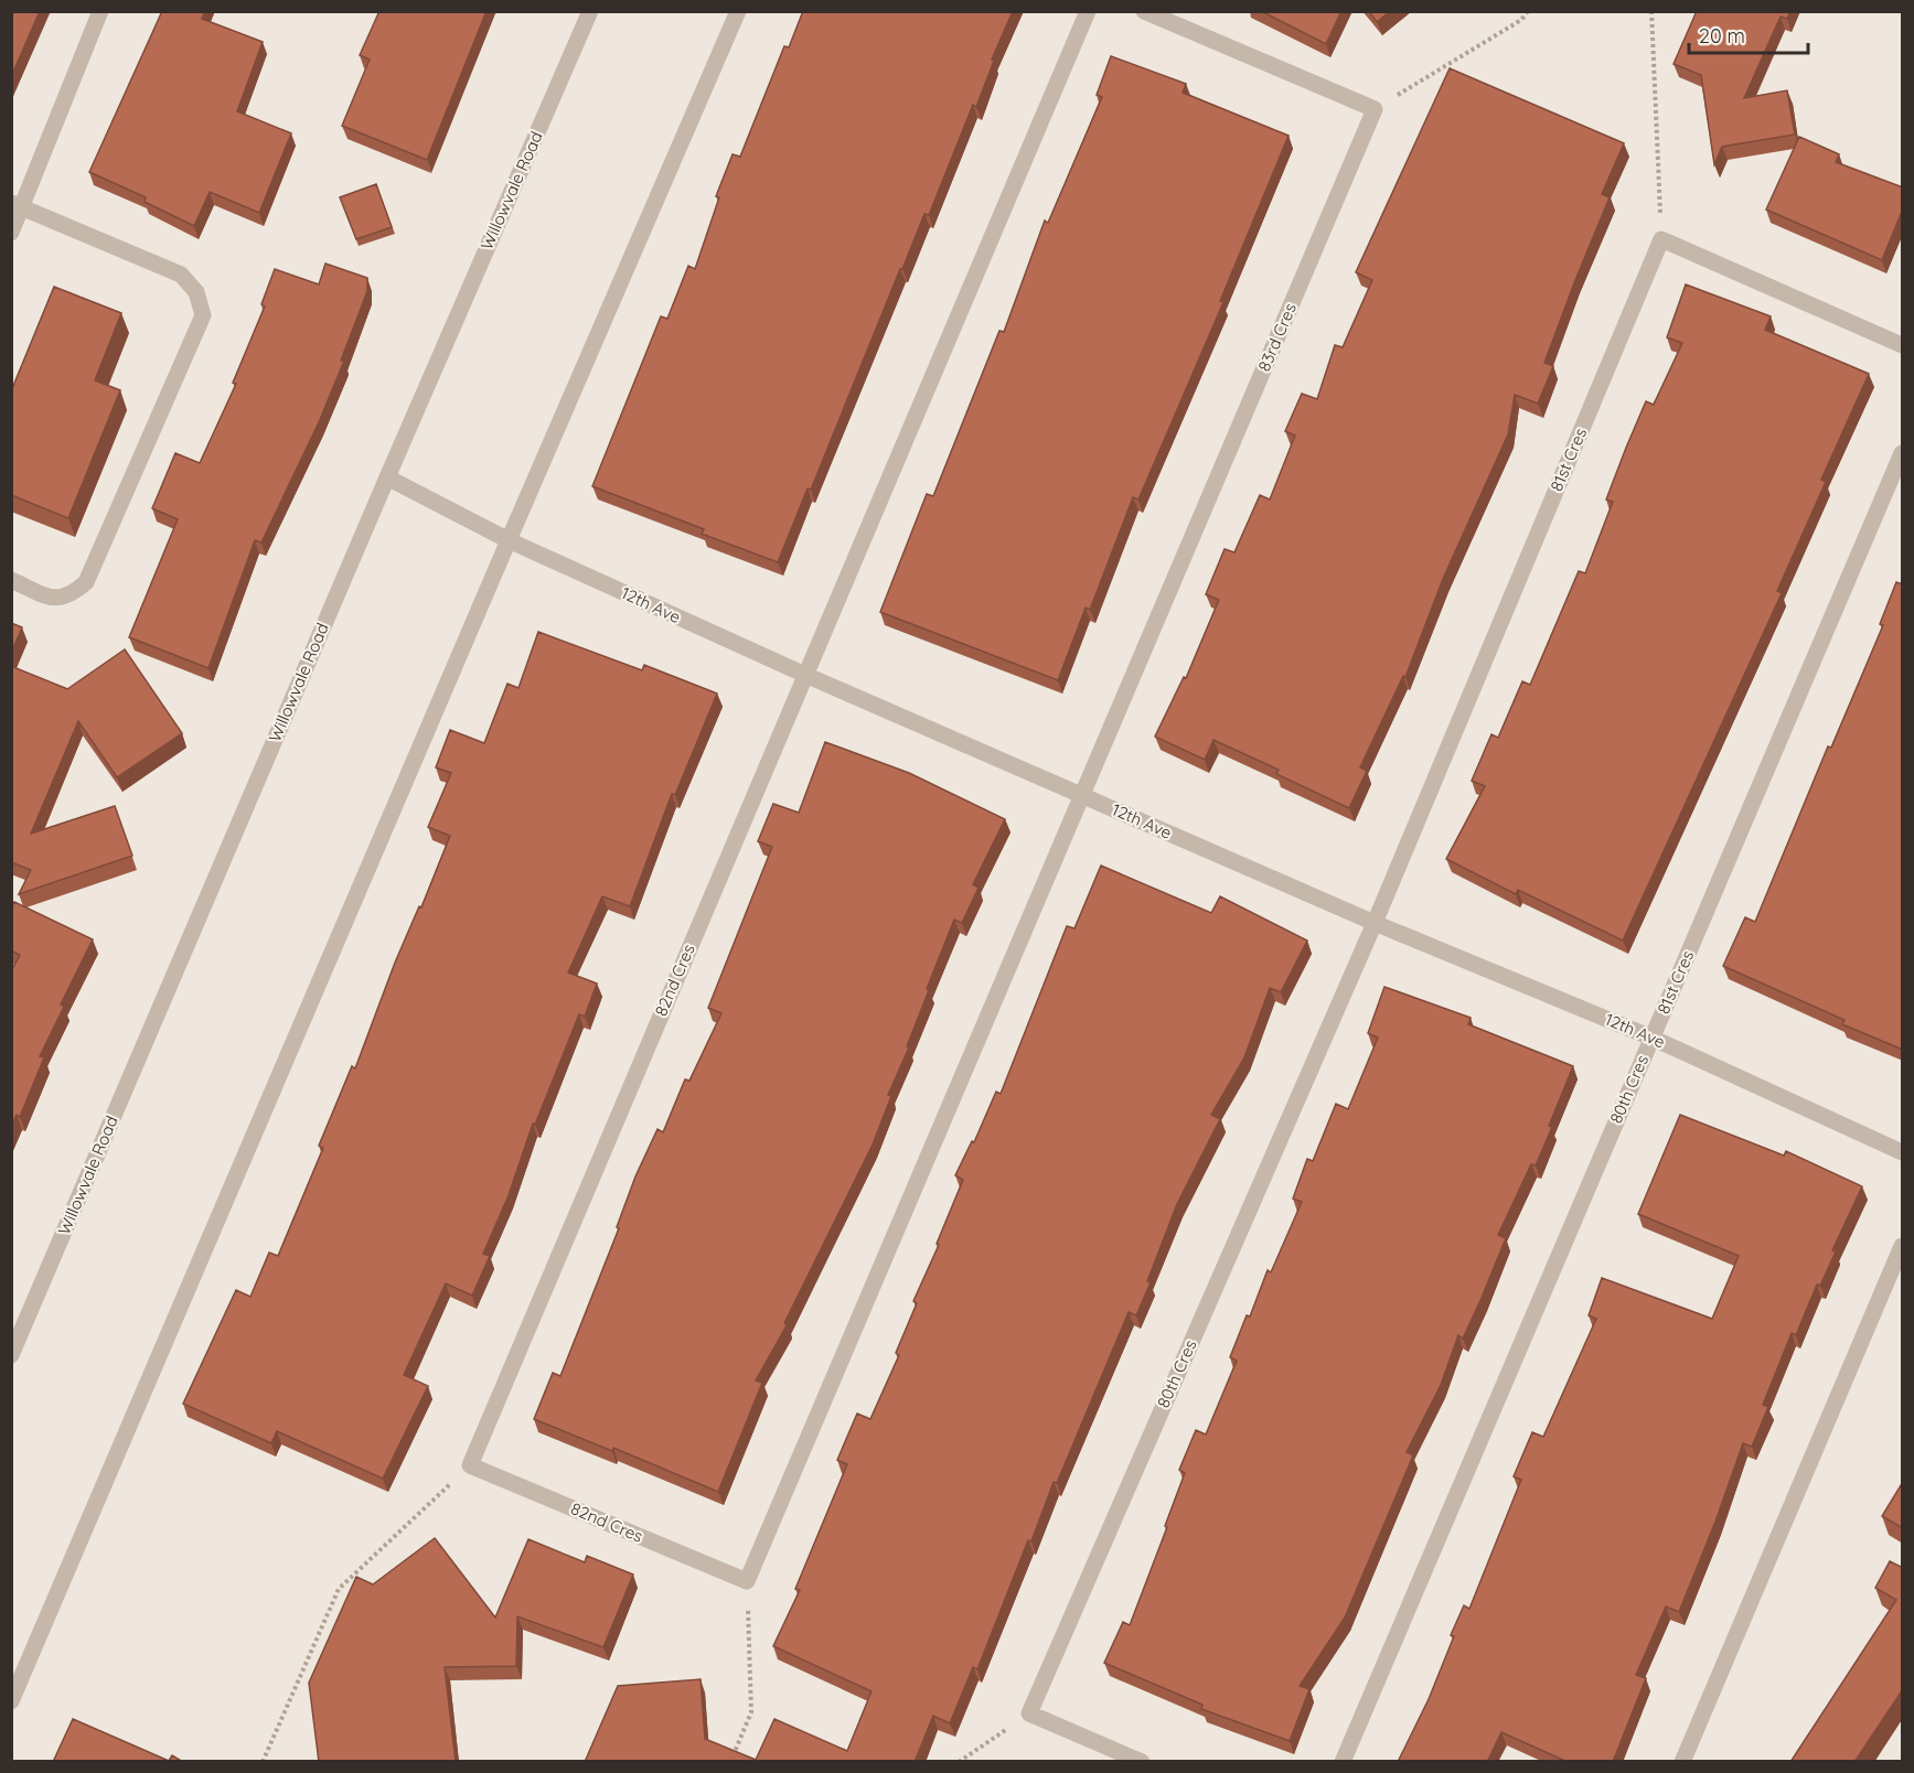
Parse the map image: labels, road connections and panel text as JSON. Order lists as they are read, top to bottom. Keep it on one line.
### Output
{"streets":{"street":["Willowvale Road","83rd Cres","81st Cres","12th Ave","82nd Cres","80th Cres"]},"crossings":[["Willowvale Road","12th Ave"],["83rd Cres","12th Ave"],["81st Cres","12th Ave"],["81st Cres","80th Cres"],["12th Ave","82nd Cres"],["12th Ave","80th Cres"]],"scale_bar":"20 m"}
